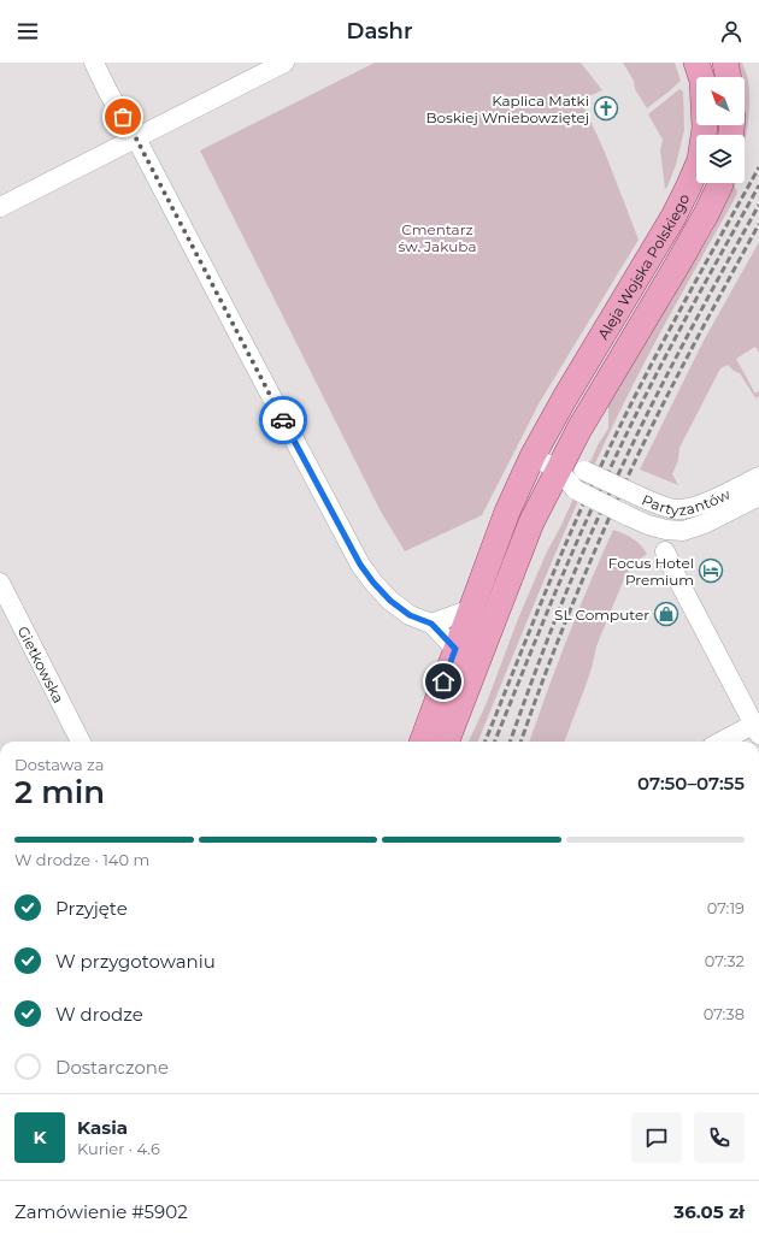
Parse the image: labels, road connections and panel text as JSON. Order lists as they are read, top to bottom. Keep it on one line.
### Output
{"streets":{"main road":["Aleja Wojska Polskiego"],"street":["Partyzantów","Gietkowska"]},"crossings":[["Aleja Wojska Polskiego","Partyzantów"]],"parks":["Cmentarz św. Jakuba"],"places":{"church":["Kaplica Matki Boskiej Wniebowziętej"],"hotel":["Focus Hotel Premium"],"shop":["SL Computer"]},"north":"top left","page":{"header":"Dashr","heading":["2 min","Dostawa za","07:50–07:55"],"panel":["Kasia","Kurier · 4.6","Zamówienie #5902","36.05 zł"],"bar":"W drodze · 140 m","list":[["Przyjęte","07:19"],["W przygotowaniu","07:32"],["W drodze","07:38"],"Dostarczone"],"round":"K"}}
